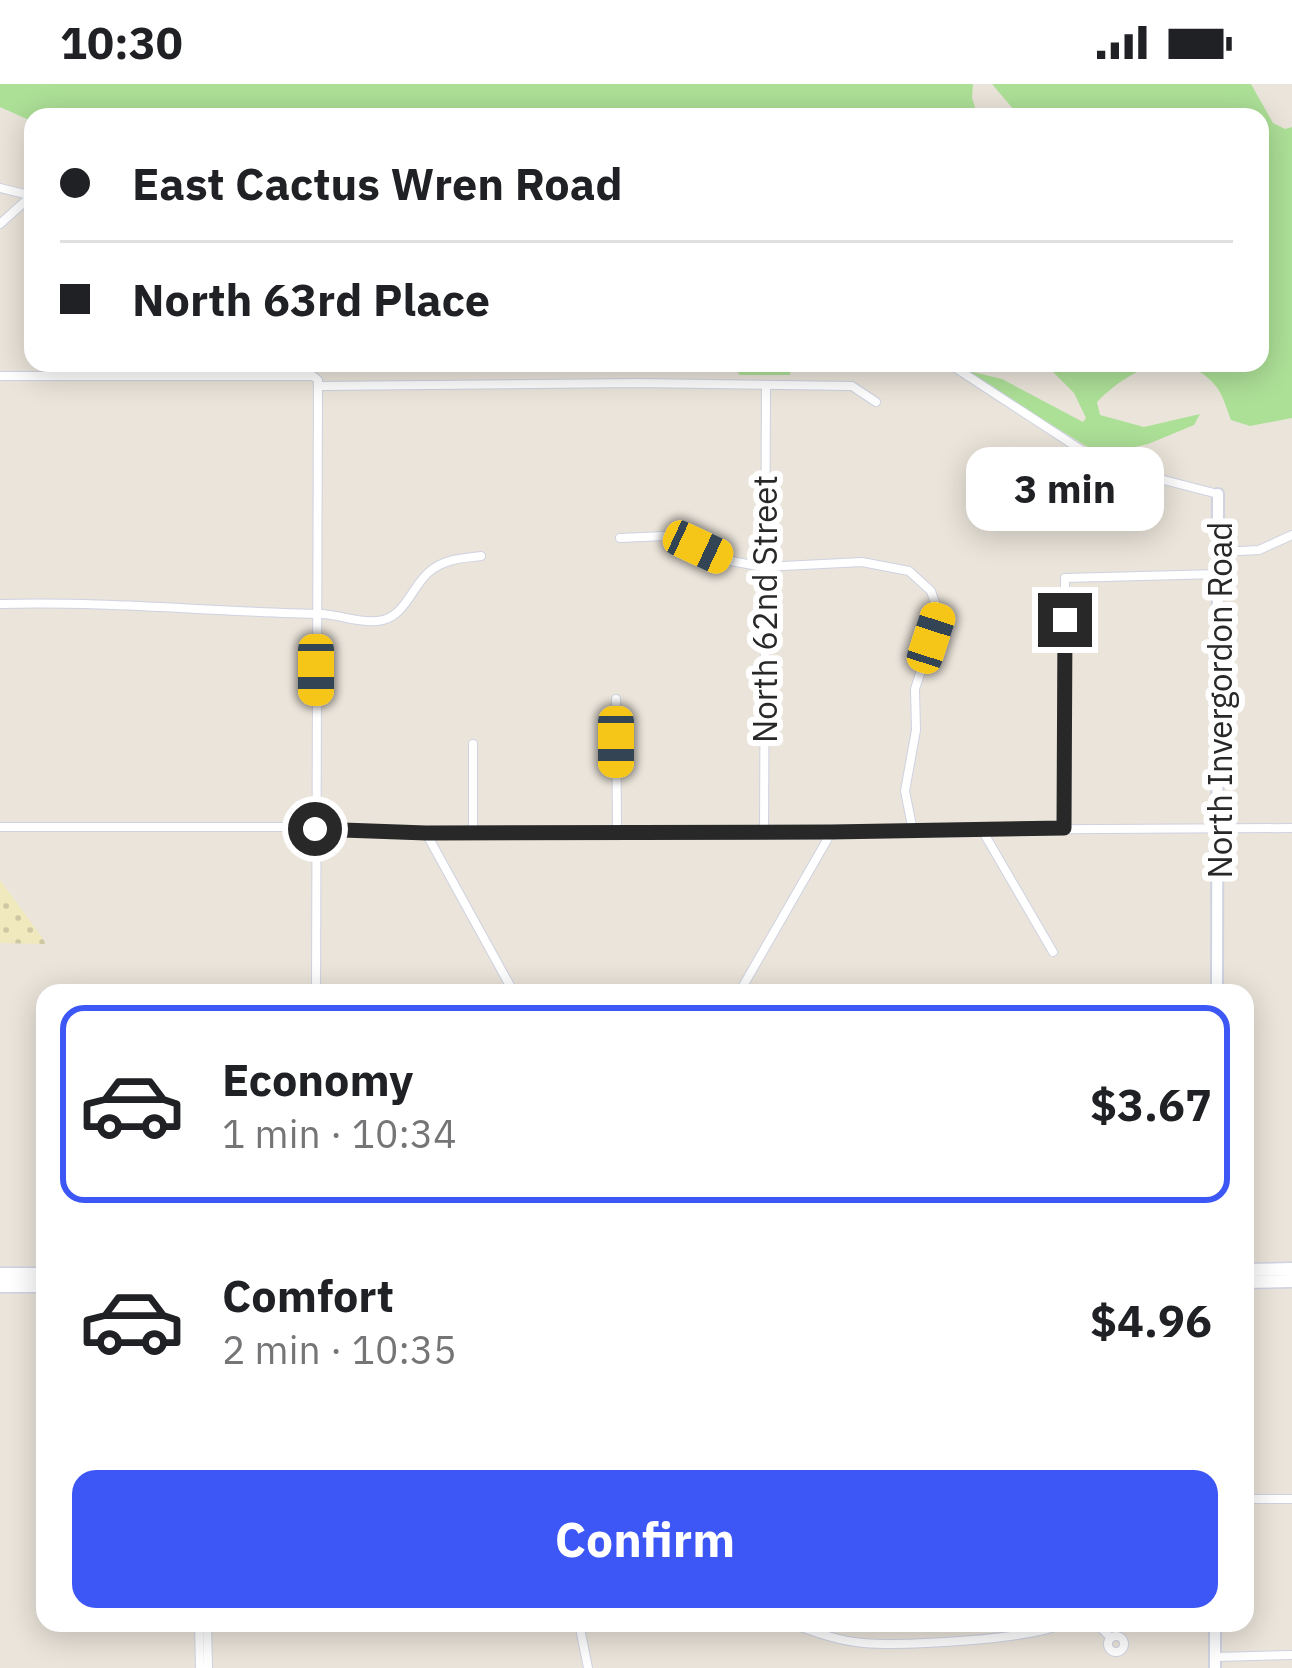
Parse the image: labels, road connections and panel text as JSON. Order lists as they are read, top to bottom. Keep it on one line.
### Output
{"streets":{"street":["North 62nd Street","North Invergordon Road"]},"page":{"status":"10:30","banner":["East Cactus Wren Road","North 63rd Place"],"bubble":"3 min","list":[{"name":"Economy","note":"1 min · 10:34","value":"$3.67"},{"name":"Comfort","note":"2 min · 10:35","value":"$4.96"}],"buttons":"Confirm"}}
